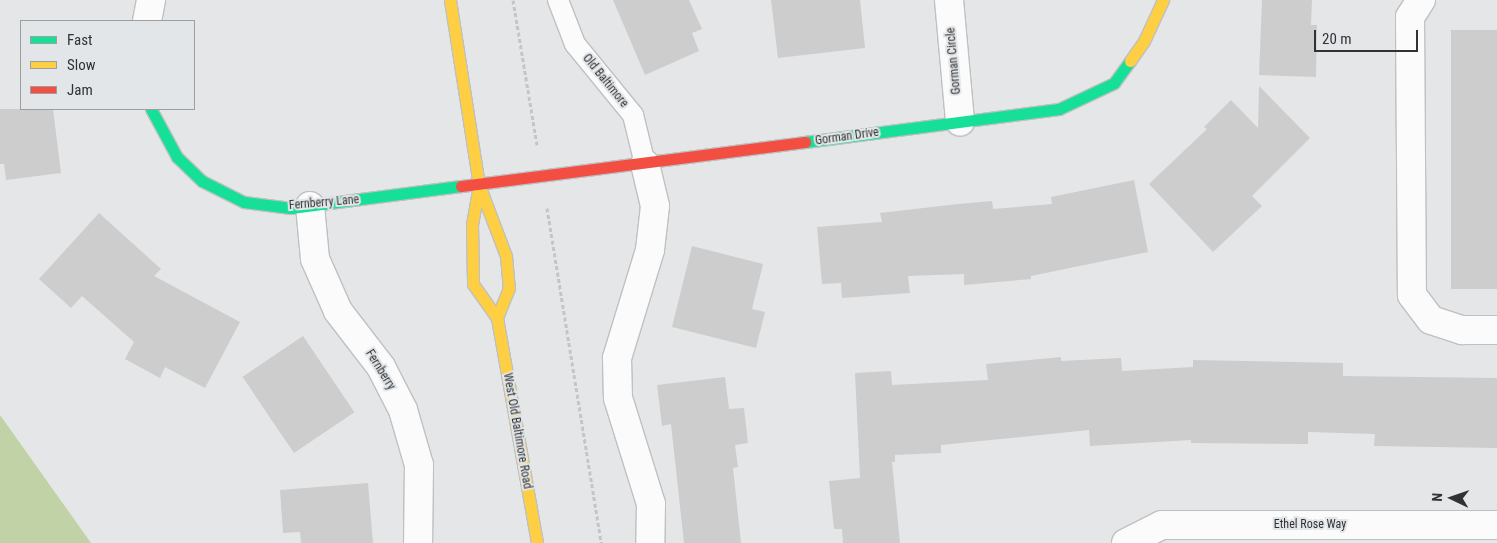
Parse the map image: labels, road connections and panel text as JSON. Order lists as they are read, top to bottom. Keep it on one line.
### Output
{"streets":{"street":["Gorman Circle","Gorman Drive","Fernberry Lane","Fernberry","West Old Baltimore Road","Ethel Rose Way"],"lane":["Old Baltimore"]},"crossings":[["Gorman Circle","Gorman Drive"],["Old Baltimore","Gorman Drive"],["Gorman Drive","Fernberry Lane"],["Gorman Drive","West Old Baltimore Road"],["Fernberry Lane","Fernberry"],["Fernberry Lane","West Old Baltimore Road"]],"legend":["Fast","Slow","Jam"],"scale_bar":"20 m","north":"left"}
